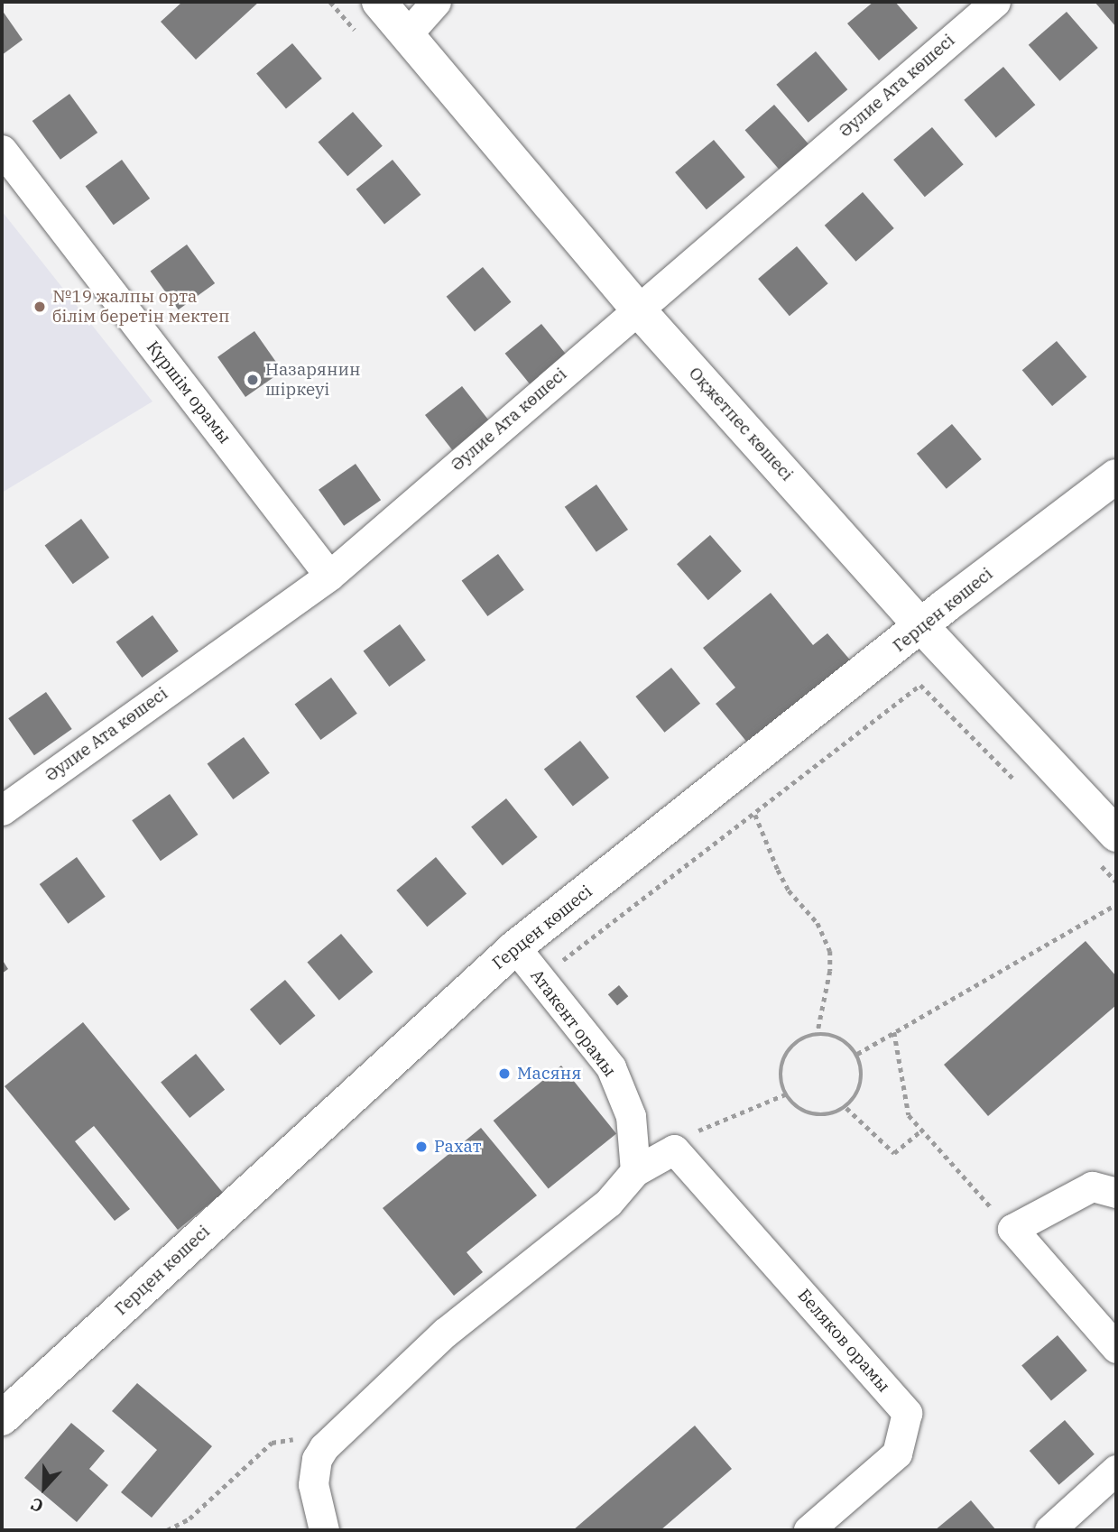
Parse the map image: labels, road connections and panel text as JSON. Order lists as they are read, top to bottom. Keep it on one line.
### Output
{"streets":{"street":["Әулие Ата көшесі","Күршім орамы","Оқжетпес көшесі","Герцен көшесі","Атакент орамы","Беляков орамы"]},"crossings":[["Әулие Ата көшесі","Күршім орамы"],["Әулие Ата көшесі","Оқжетпес көшесі"],["Оқжетпес көшесі","Герцен көшесі"],["Герцен көшесі","Атакент орамы"]],"places":["№19 жалпы орта білім беретін мектеп","Назарянин шіркеуі","Масяня","Рахат"],"north":"bottom"}
